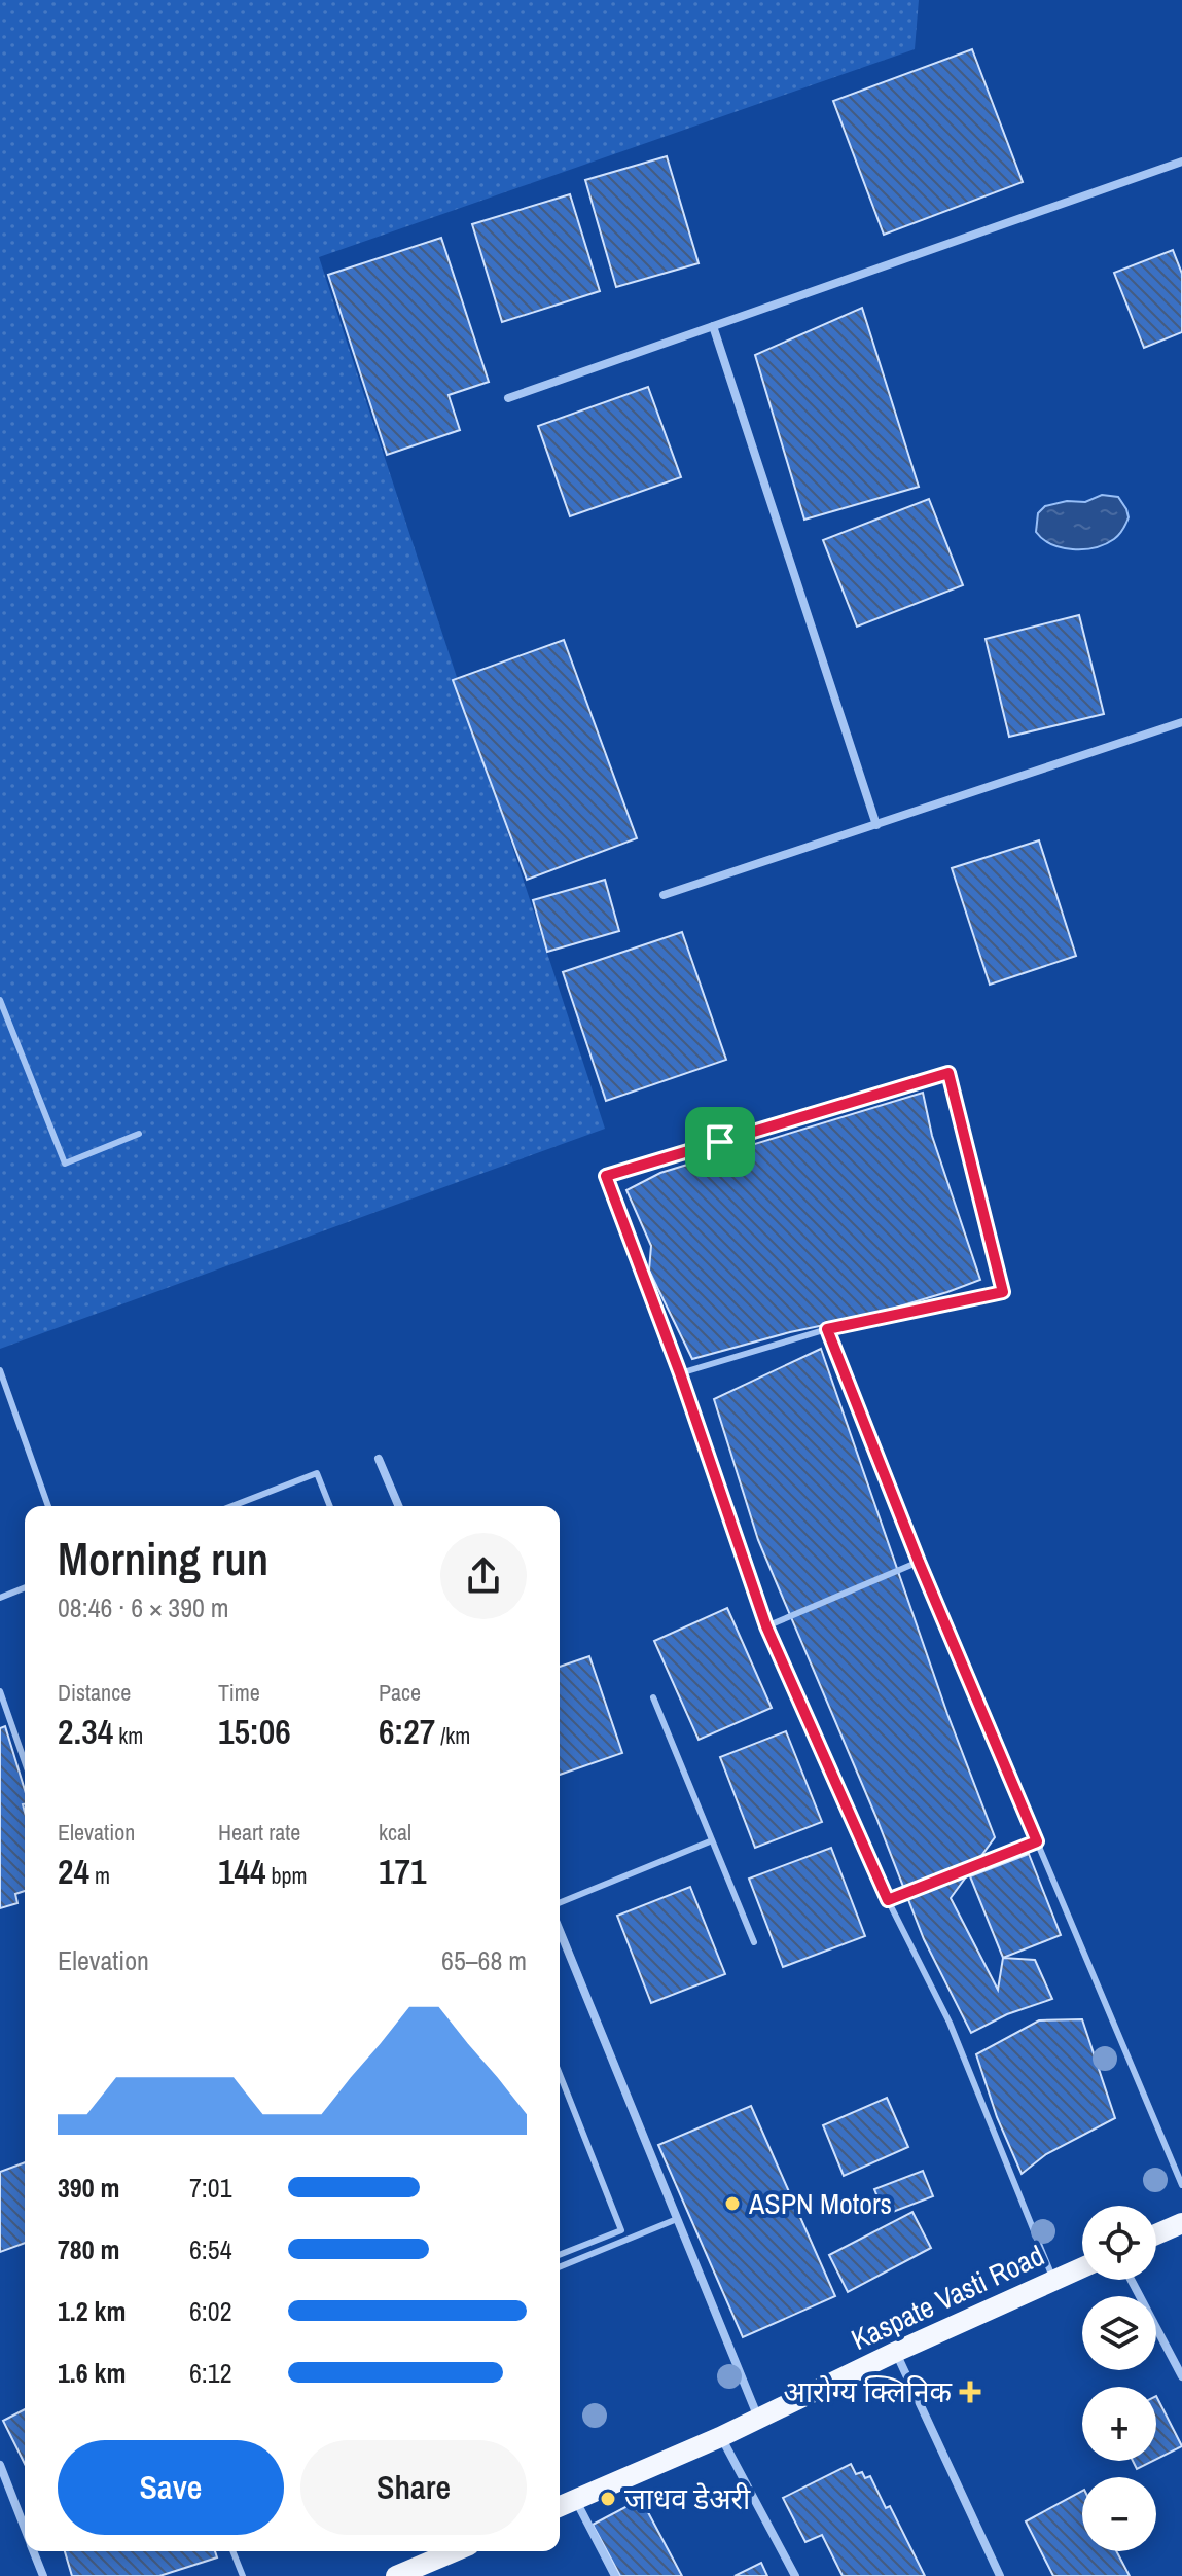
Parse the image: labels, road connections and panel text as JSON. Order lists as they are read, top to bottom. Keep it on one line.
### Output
{"streets":{"main road":["Kaspate Vasti Road"]},"places":{"other":["ASPN Motors","जाधव डेअरी"],"health":["आरोग्य क्लिनिक"]},"page":{"heading":["Morning run","08:46 · 6 × 390 m"],"stats":[["Distance","2.34 km"],["Time","15:06"],["Pace","6:27 /km"],["Elevation","24 m"],["Heart rate","144 bpm"],["kcal","171"]],"chart":["Elevation","65–68 m"],"list":[{"name":"390 m","note":"7:01"},{"name":"780 m","note":"6:54"},{"name":"1.2 km","note":"6:02"},{"name":"1.6 km","note":"6:12"}],"map_buttons":["+","−"],"buttons":["Save","Share"]}}
